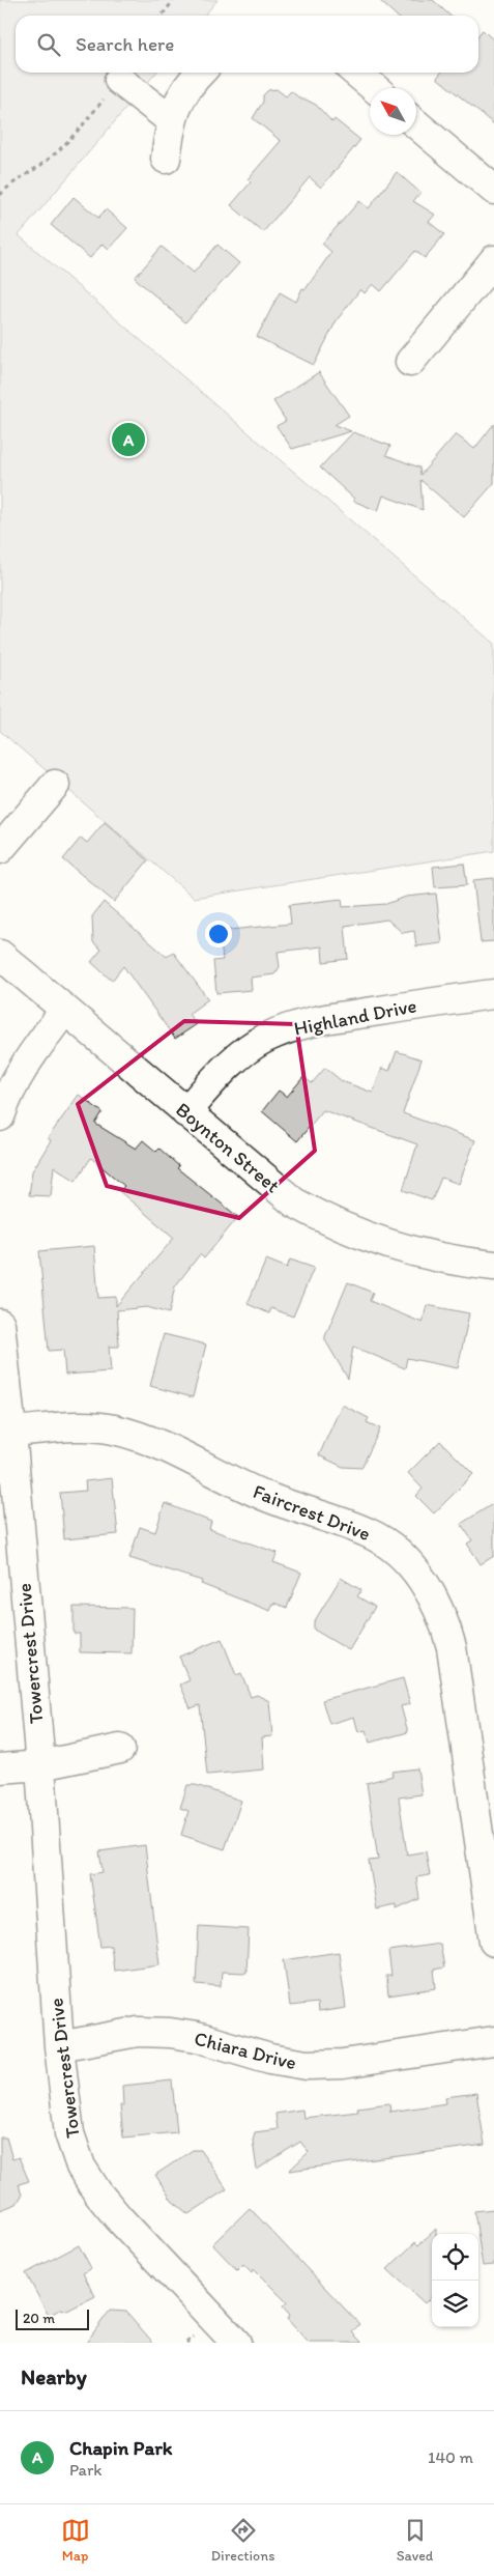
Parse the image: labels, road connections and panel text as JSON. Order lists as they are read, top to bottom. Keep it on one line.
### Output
{"streets":{"street":["Highland Drive","Boynton Street","Faircrest Drive","Towercrest Drive","Chiara Drive"]},"crossings":[["Highland Drive","Boynton Street"],["Faircrest Drive","Towercrest Drive"],["Towercrest Drive","Chiara Drive"]],"scale_bar":"20 m","north":"top left","page":{"search":"Search here","pins":"A","scale":"20 m","heading":"Nearby","list":[{"mark":"A","name":"Chapin Park","note":"Park","value":"140 m"}],"nav":["Map","Directions","Saved"]}}
